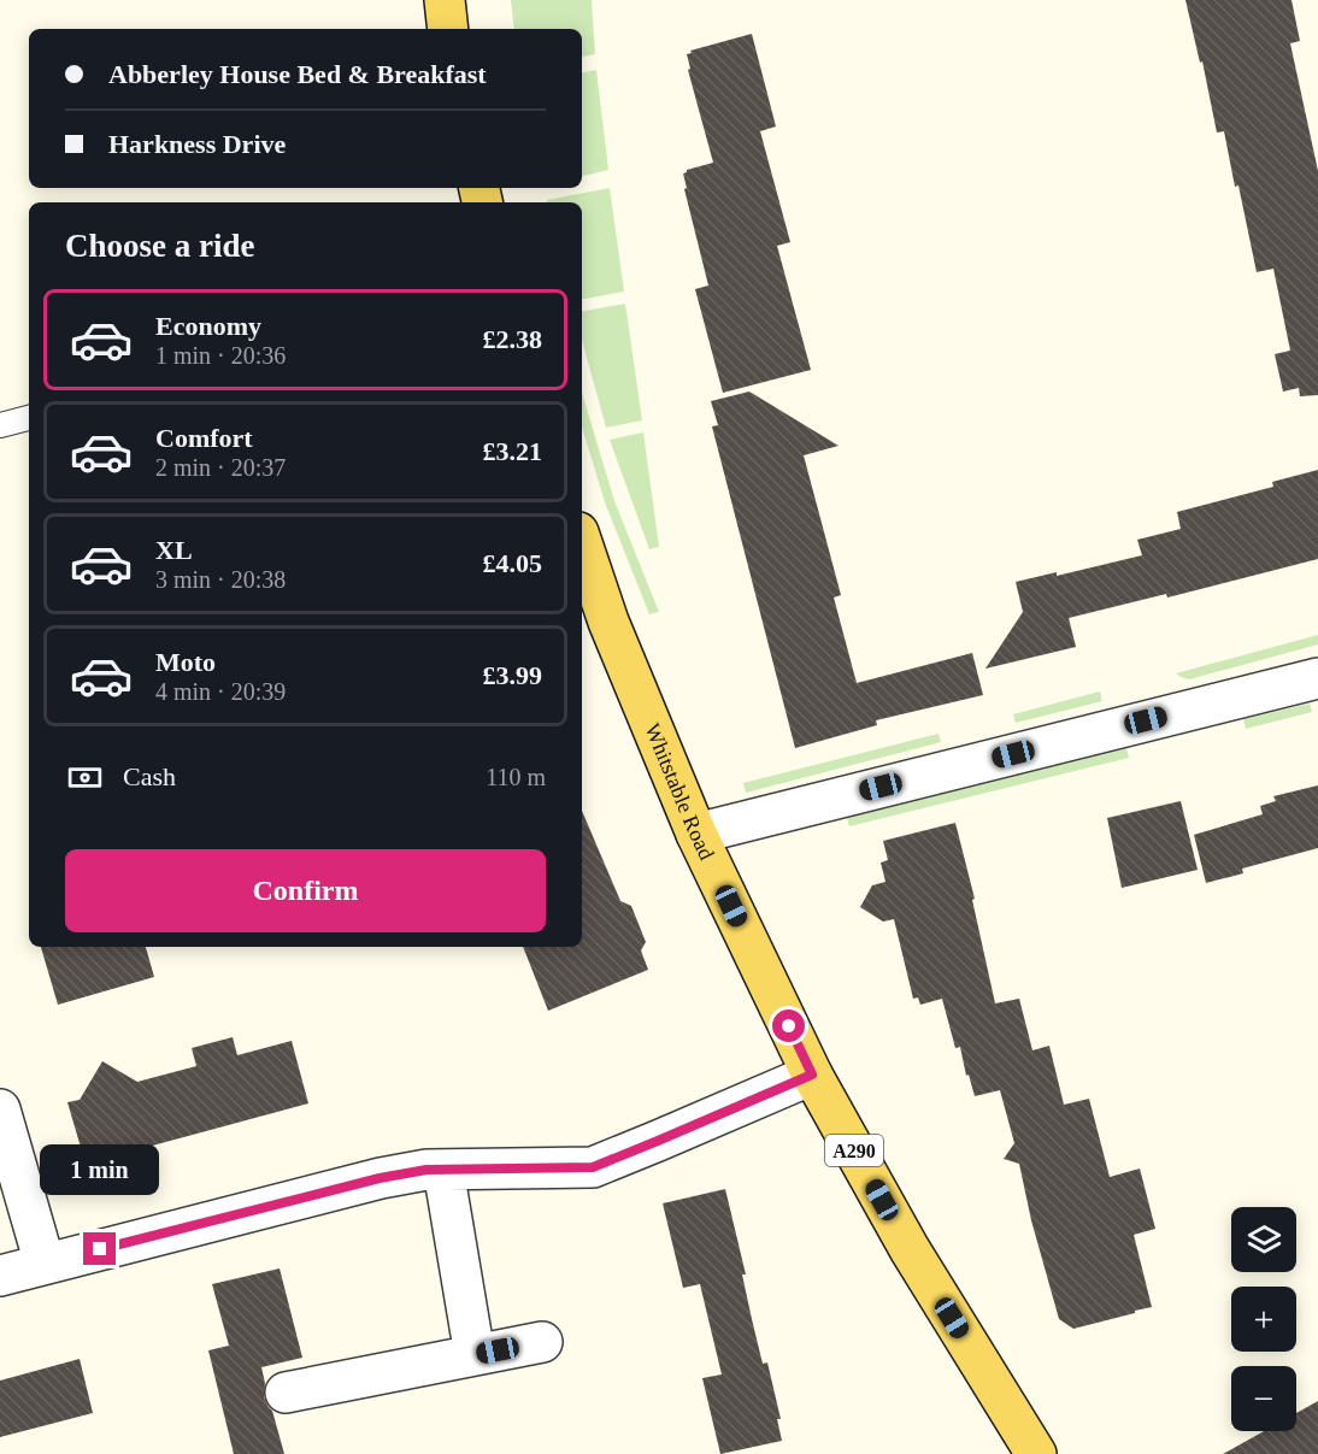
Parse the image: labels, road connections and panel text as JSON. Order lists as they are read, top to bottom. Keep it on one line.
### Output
{"streets":{"main road":["Whitstable Road","A290"]},"page":{"banner":["Abberley House Bed & Breakfast","Harkness Drive"],"heading":"Choose a ride","list":[{"name":"Economy","note":"1 min · 20:36","value":"£2.38"},{"name":"Comfort","note":"2 min · 20:37","value":"£3.21"},{"name":"XL","note":"3 min · 20:38","value":"£4.05"},{"name":"Moto","note":"4 min · 20:39","value":"£3.99"}],"pay":["Cash","110 m"],"buttons":"Confirm","bubble":"1 min","map_buttons":["+","−"]}}
